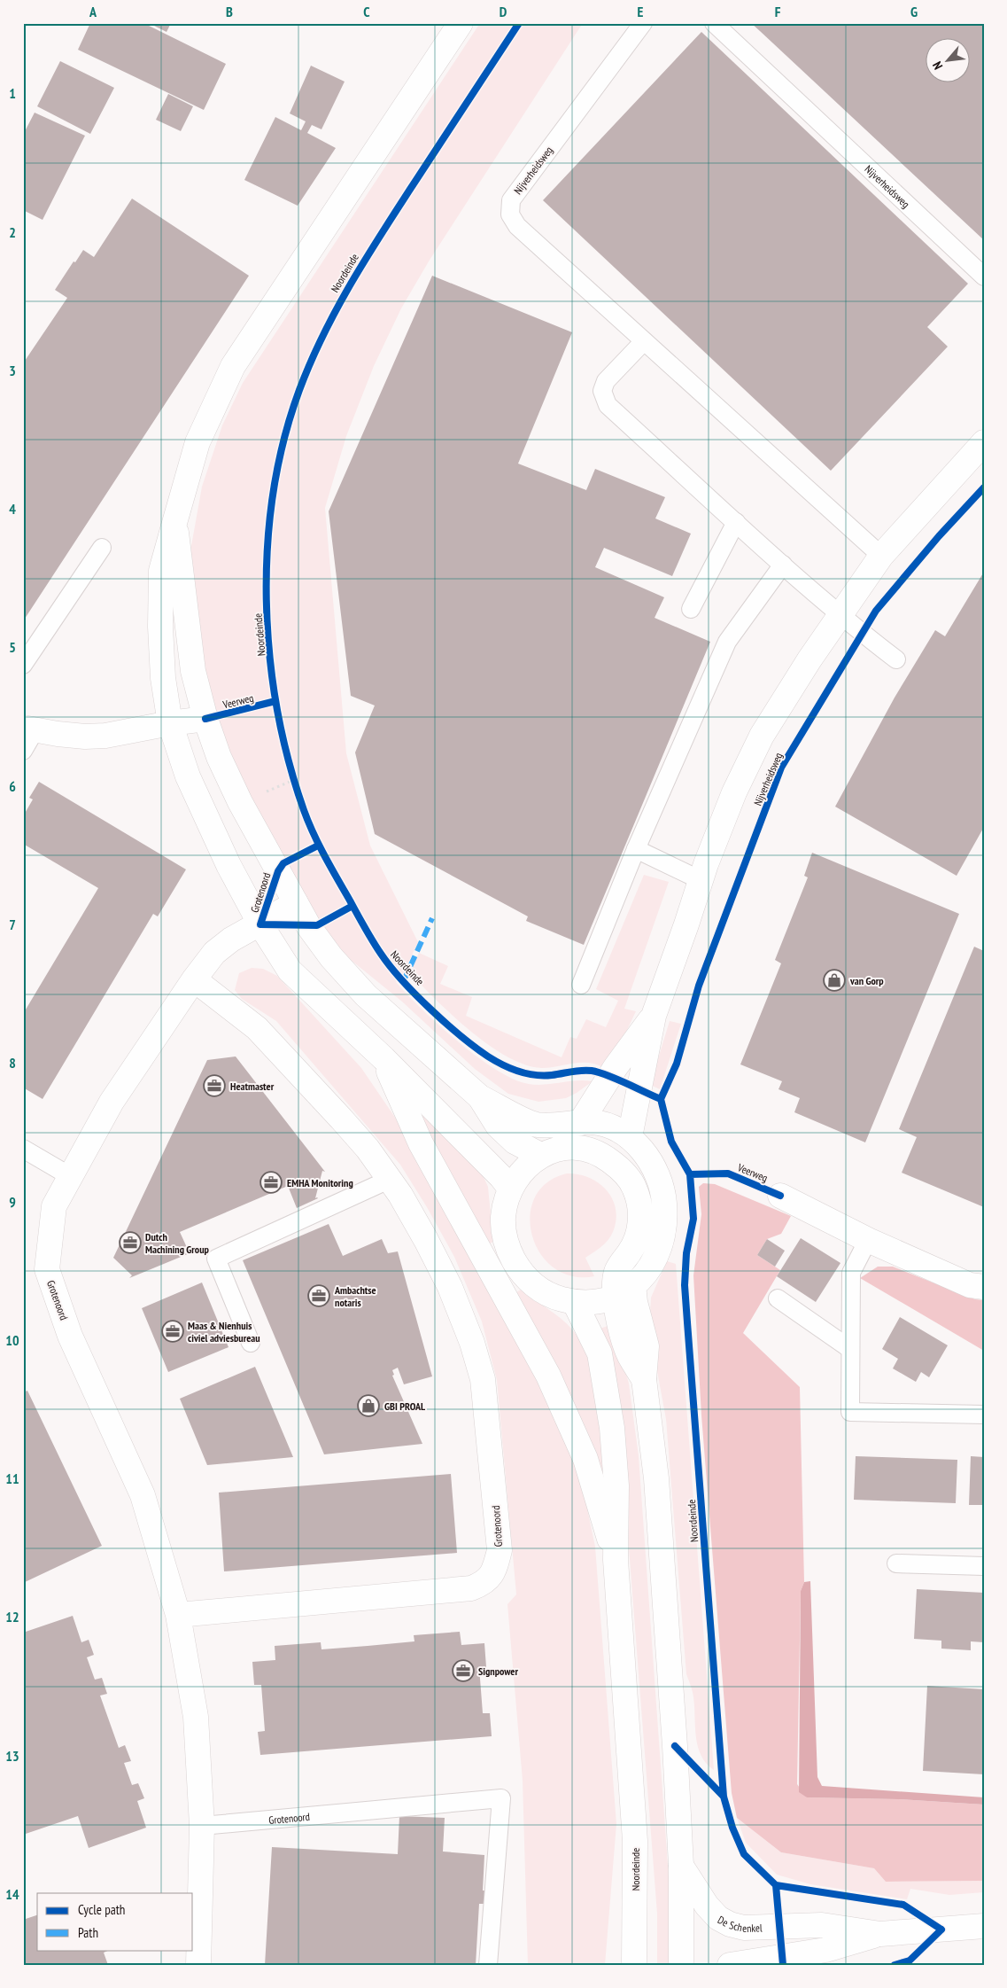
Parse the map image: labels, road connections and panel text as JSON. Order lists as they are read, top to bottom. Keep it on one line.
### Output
{"streets":{"main road":["Noordeinde","Grotenoord","De Schenkel"],"lane":["Nijverheidsweg"],"cycle path":["Veerweg"]},"places":{"shop":["van Gorp","GBI PROAL"],"office":["Heatmaster","EMHA Monitoring","Dutch Machining Group","Ambachtse notaris","Maas & Nienhuis civiel adviesbureau","Signpower"]},"legend":["Cycle path","Path"],"north":"bottom left","grid":{"columns":["A","B","C","D","E","F","G"],"rows":["1","2","3","4","5","6","7","8","9","10","11","12","13","14"]}}
